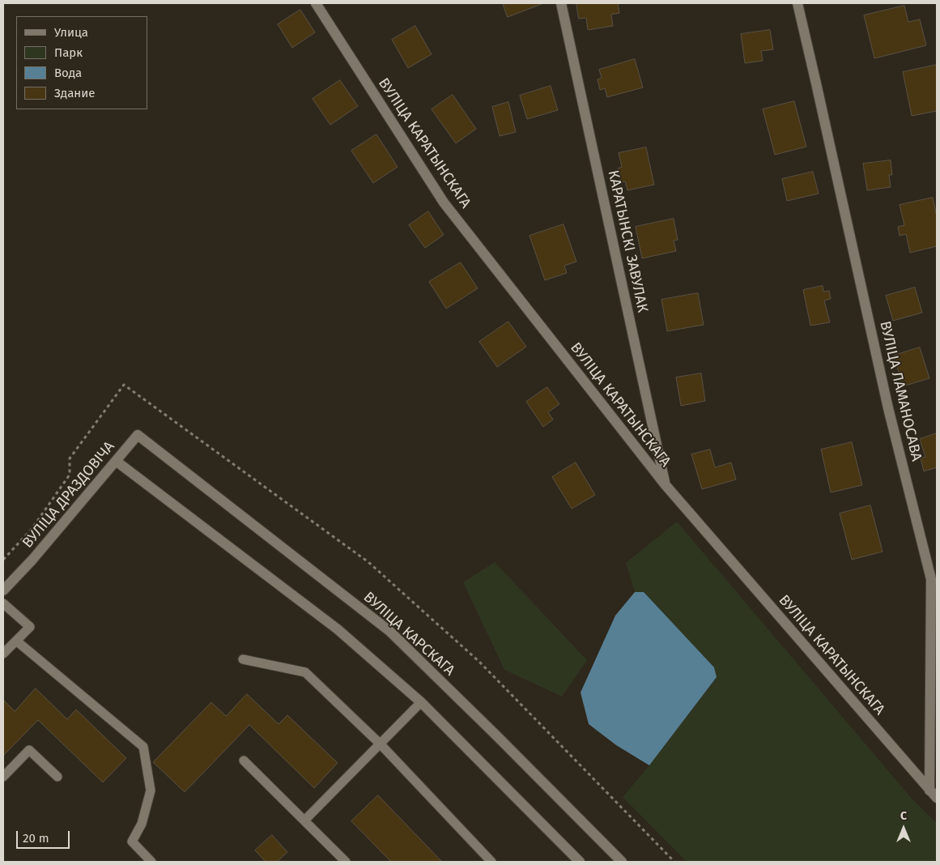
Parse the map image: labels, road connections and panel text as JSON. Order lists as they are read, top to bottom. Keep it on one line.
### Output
{"streets":{"street":["ВУЛІЦА КАРАТЫНСКАГА","КАРАТЫНСКІ ЗАВУЛАК","ВУЛІЦА ЛАМАНОСАВА","ВУЛІЦА ДРАЗДОВІЧА","ВУЛІЦА КАРСКАГА"]},"crossings":[["ВУЛІЦА КАРАТЫНСКАГА","КАРАТЫНСКІ ЗАВУЛАК"],["ВУЛІЦА КАРАТЫНСКАГА","ВУЛІЦА ЛАМАНОСАВА"],["ВУЛІЦА ДРАЗДОВІЧА","ВУЛІЦА КАРСКАГА"]],"legend":["Улица","Парк","Вода","Здание"],"scale_bar":"20 m","north":"top"}
